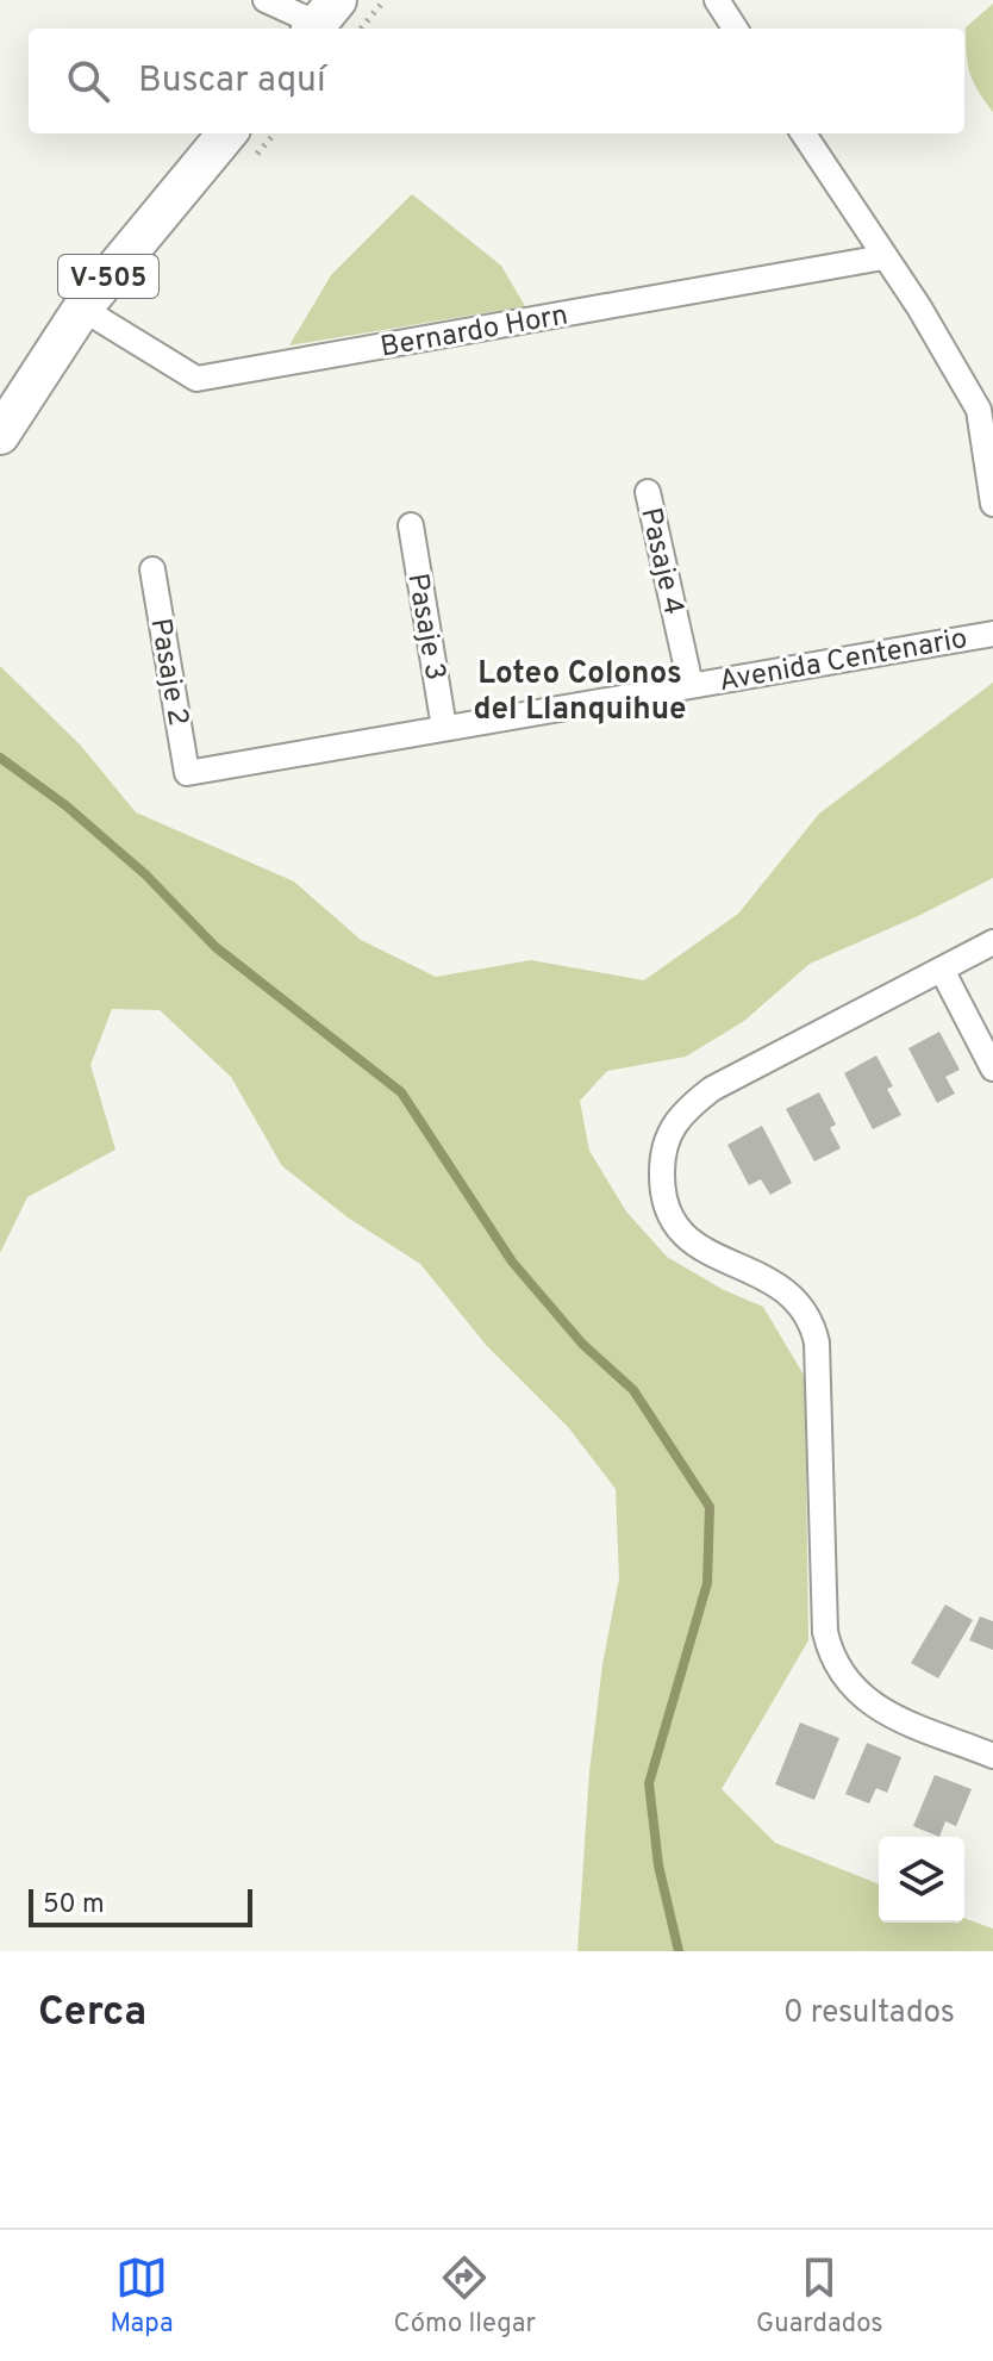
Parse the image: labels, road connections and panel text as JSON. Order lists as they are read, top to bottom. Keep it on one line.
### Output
{"streets":{"main road":["V-505"],"street":["Bernardo Horn","Pasaje 4","Pasaje 3","Avenida Centenario","Pasaje 2"]},"crossings":[["V-505","Bernardo Horn"],["Pasaje 4","Avenida Centenario"],["Pasaje 3","Avenida Centenario"],["Avenida Centenario","Pasaje 2"]],"districts":["Loteo Colonos del Llanquihue"],"scale_bar":"50 m","page":{"search":"Buscar aquí","scale":"50 m","heading":["Cerca","0 resultados"],"nav":["Mapa","Cómo llegar","Guardados"]}}
